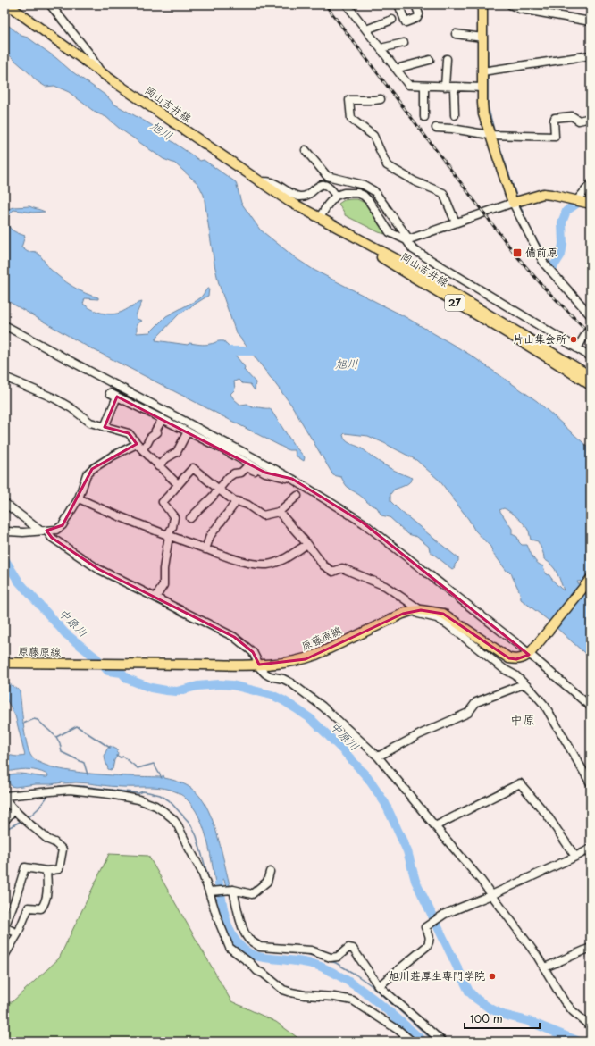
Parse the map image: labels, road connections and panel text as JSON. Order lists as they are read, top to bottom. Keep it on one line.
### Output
{"streets":{"main road":["岡山吉井線","27","原藤原線"]},"districts":["中原"],"water":["旭川","中原川"],"places":{"transit":["備前原"],"other":["片山集会所","旭川荘厚生専門学院"]},"scale_bar":"100 m"}
